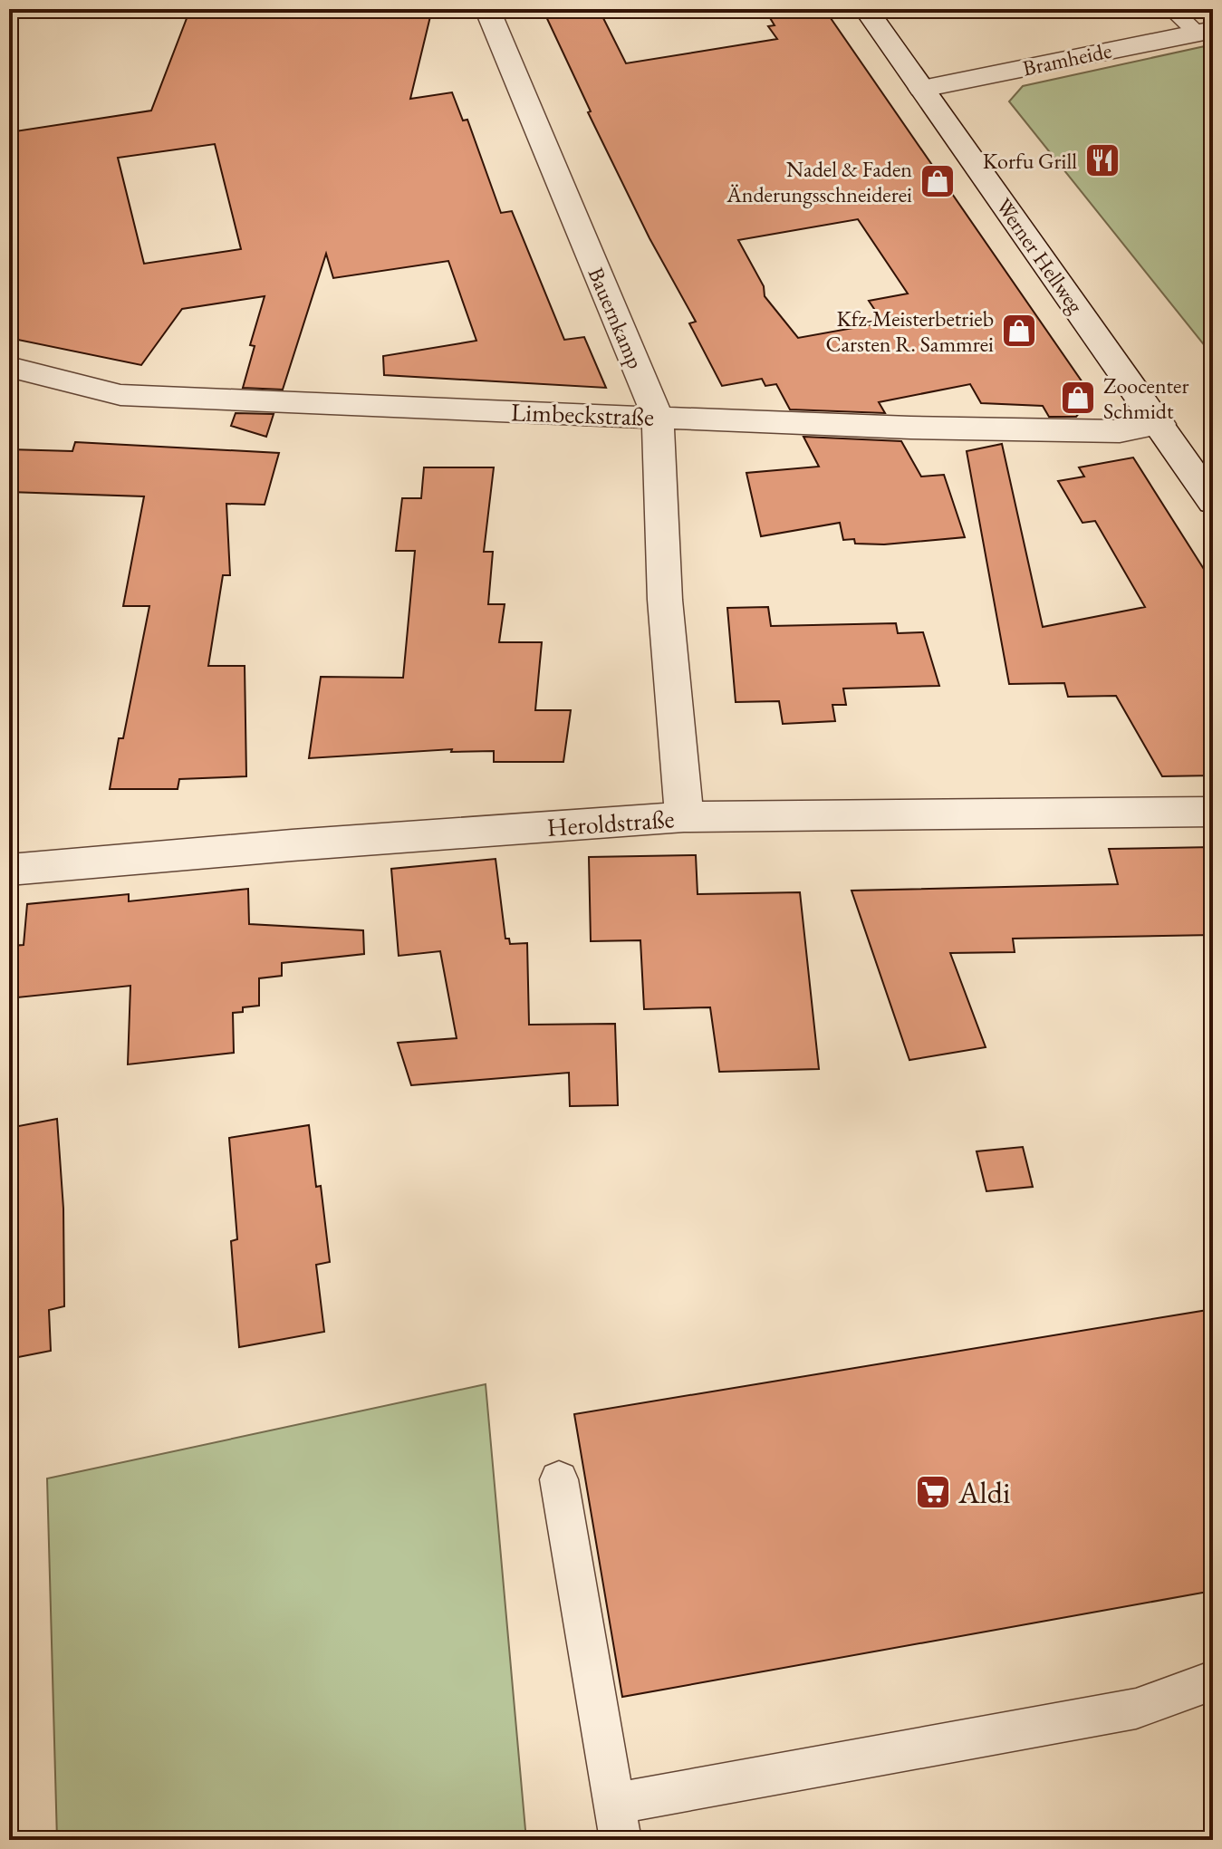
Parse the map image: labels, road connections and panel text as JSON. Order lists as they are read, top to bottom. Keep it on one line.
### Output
{"streets":{"street":["Bramheide","Werner Hellweg","Bauernkamp","Limbeckstraße","Heroldstraße"]},"crossings":[["Bramheide","Werner Hellweg"],["Werner Hellweg","Limbeckstraße"],["Bauernkamp","Limbeckstraße"],["Bauernkamp","Heroldstraße"]],"places":{"restaurant":["Korfu Grill"],"shop":["Nadel & Faden Änderungsschneiderei","Kfz-Meisterbetrieb Carsten R. Sammrei","Zoocenter Schmidt"],"supermarket":["Aldi"]}}
